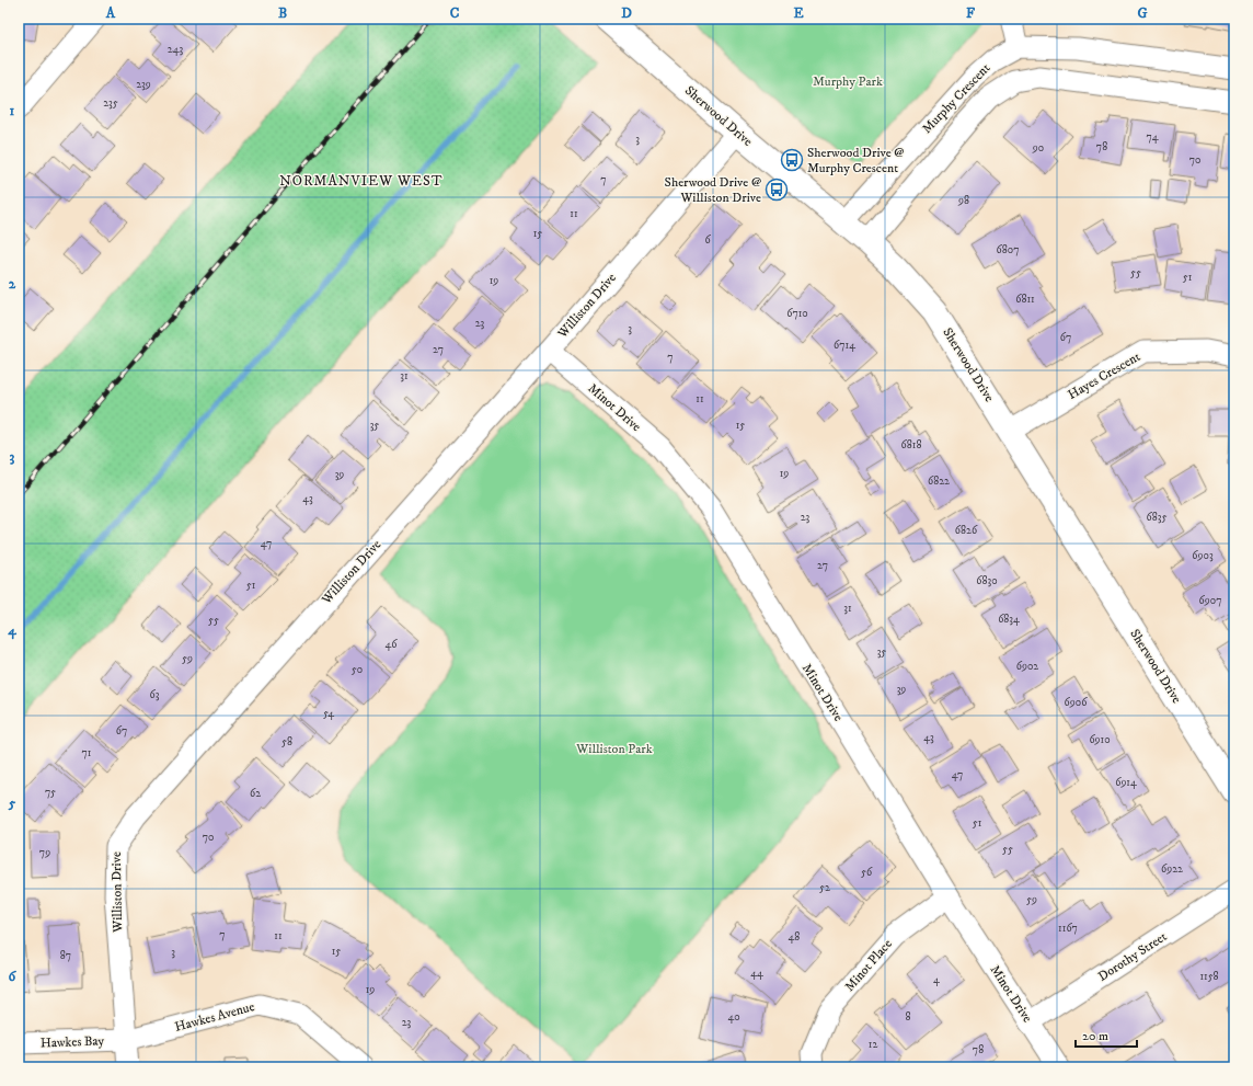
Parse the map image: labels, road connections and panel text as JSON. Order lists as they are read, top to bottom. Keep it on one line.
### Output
{"streets":{"street":["Murphy Crescent","Sherwood Drive","Williston Drive","Hayes Crescent","Minot Drive","Dorothy Street","Minot Place","Hawkes Avenue","Hawkes Bay"]},"crossings":[["Murphy Crescent","Sherwood Drive"],["Sherwood Drive","Williston Drive"],["Sherwood Drive","Hayes Crescent"],["Williston Drive","Minot Drive"],["Williston Drive","Hawkes Avenue"],["Williston Drive","Hawkes Bay"],["Minot Drive","Dorothy Street"],["Minot Drive","Minot Place"],["Hawkes Avenue","Hawkes Bay"]],"districts":["NORMANVIEW WEST"],"parks":["Murphy Park","Williston Park"],"places":{"bus stop":["Sherwood Drive @ Murphy Crescent","Sherwood Drive @ Williston Drive"]},"house_numbers":["243","239","235","74","3","78","90","70","7","98","11","15","6","6807","55","51","19","6811","6710","23","3","67","6714","27","7","31","11","35","15","6818","19","39","6822","43","23","6835","6826","47","6903","27","6830","51","6907","31","6834","55","46","35","59","6902","50","39","63","6906","54","67","43","6910","58","71","47","6914","75","62","51","70","55","79","6922","56","52","59","1167","7","11","48","15","3","87","44","1158","4","19","40","8","23","12","78"],"scale_bar":"20 m","grid":{"columns":["A","B","C","D","E","F","G"],"rows":["1","2","3","4","5","6"]}}
